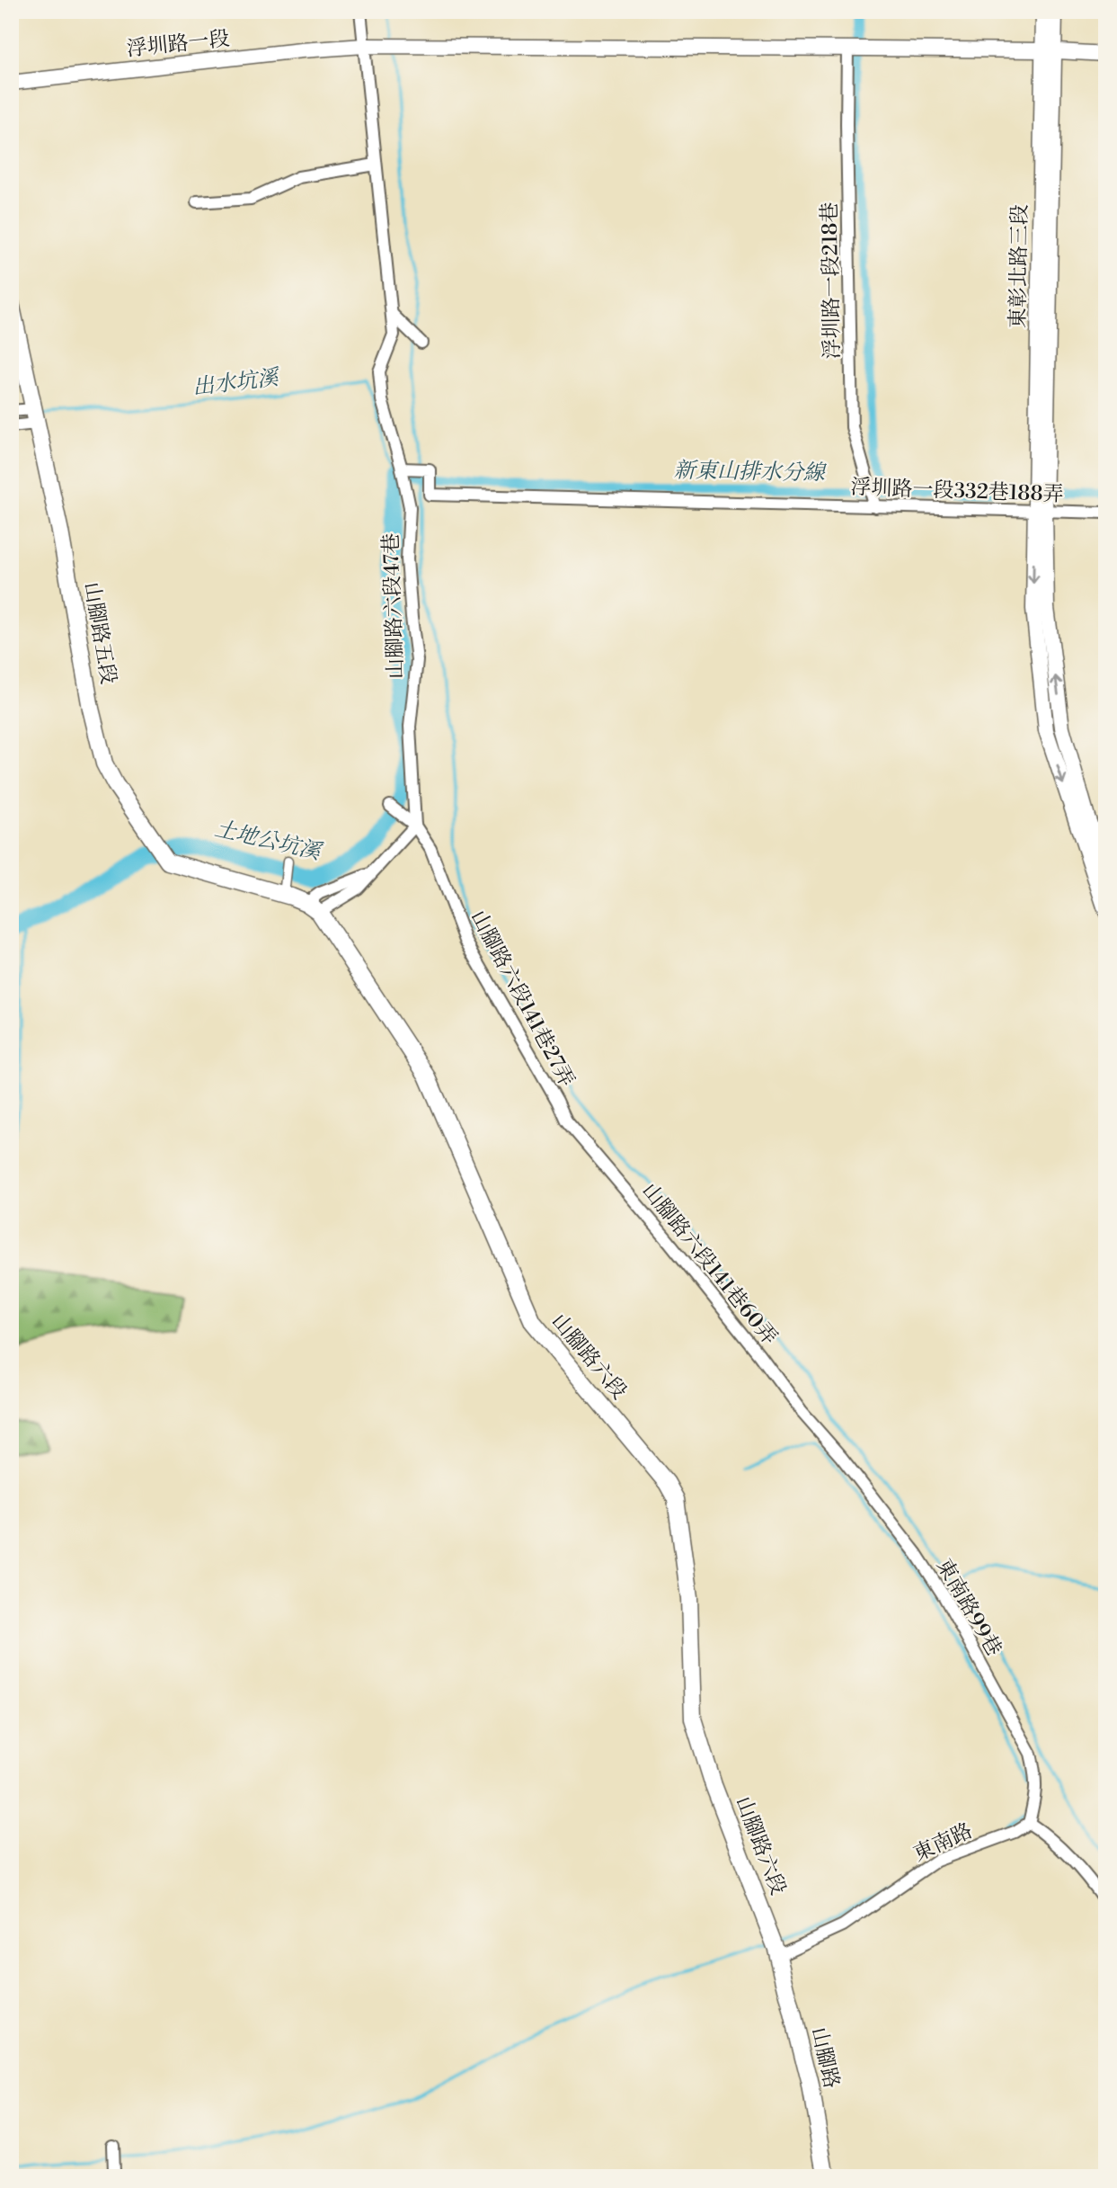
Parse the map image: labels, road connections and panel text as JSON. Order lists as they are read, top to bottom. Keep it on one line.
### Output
{"streets":{"main road":["山腳路五段","山腳路六段","山腳路"],"street":["浮圳路一段","東彰北路三段","浮圳路一段218巷","浮圳路一段332巷188弄","山腳路六段47巷","山腳路六段141巷27弄","山腳路六段141巷60弄","東南路99巷","東南路"]},"crossings":[["浮圳路一段","東彰北路三段"],["浮圳路一段","浮圳路一段218巷"],["浮圳路一段","山腳路六段47巷"],["東彰北路三段","浮圳路一段332巷188弄"],["浮圳路一段218巷","浮圳路一段332巷188弄"],["浮圳路一段332巷188弄","山腳路六段47巷"],["山腳路六段47巷","山腳路六段141巷27弄"],["山腳路六段141巷27弄","山腳路六段141巷60弄"],["山腳路六段141巷60弄","東南路99巷"],["山腳路六段","東南路"],["山腳路六段","山腳路"],["東南路99巷","東南路"],["東南路","山腳路"]],"water":["出水坑溪","新東山排水分線","土地公坑溪"]}
